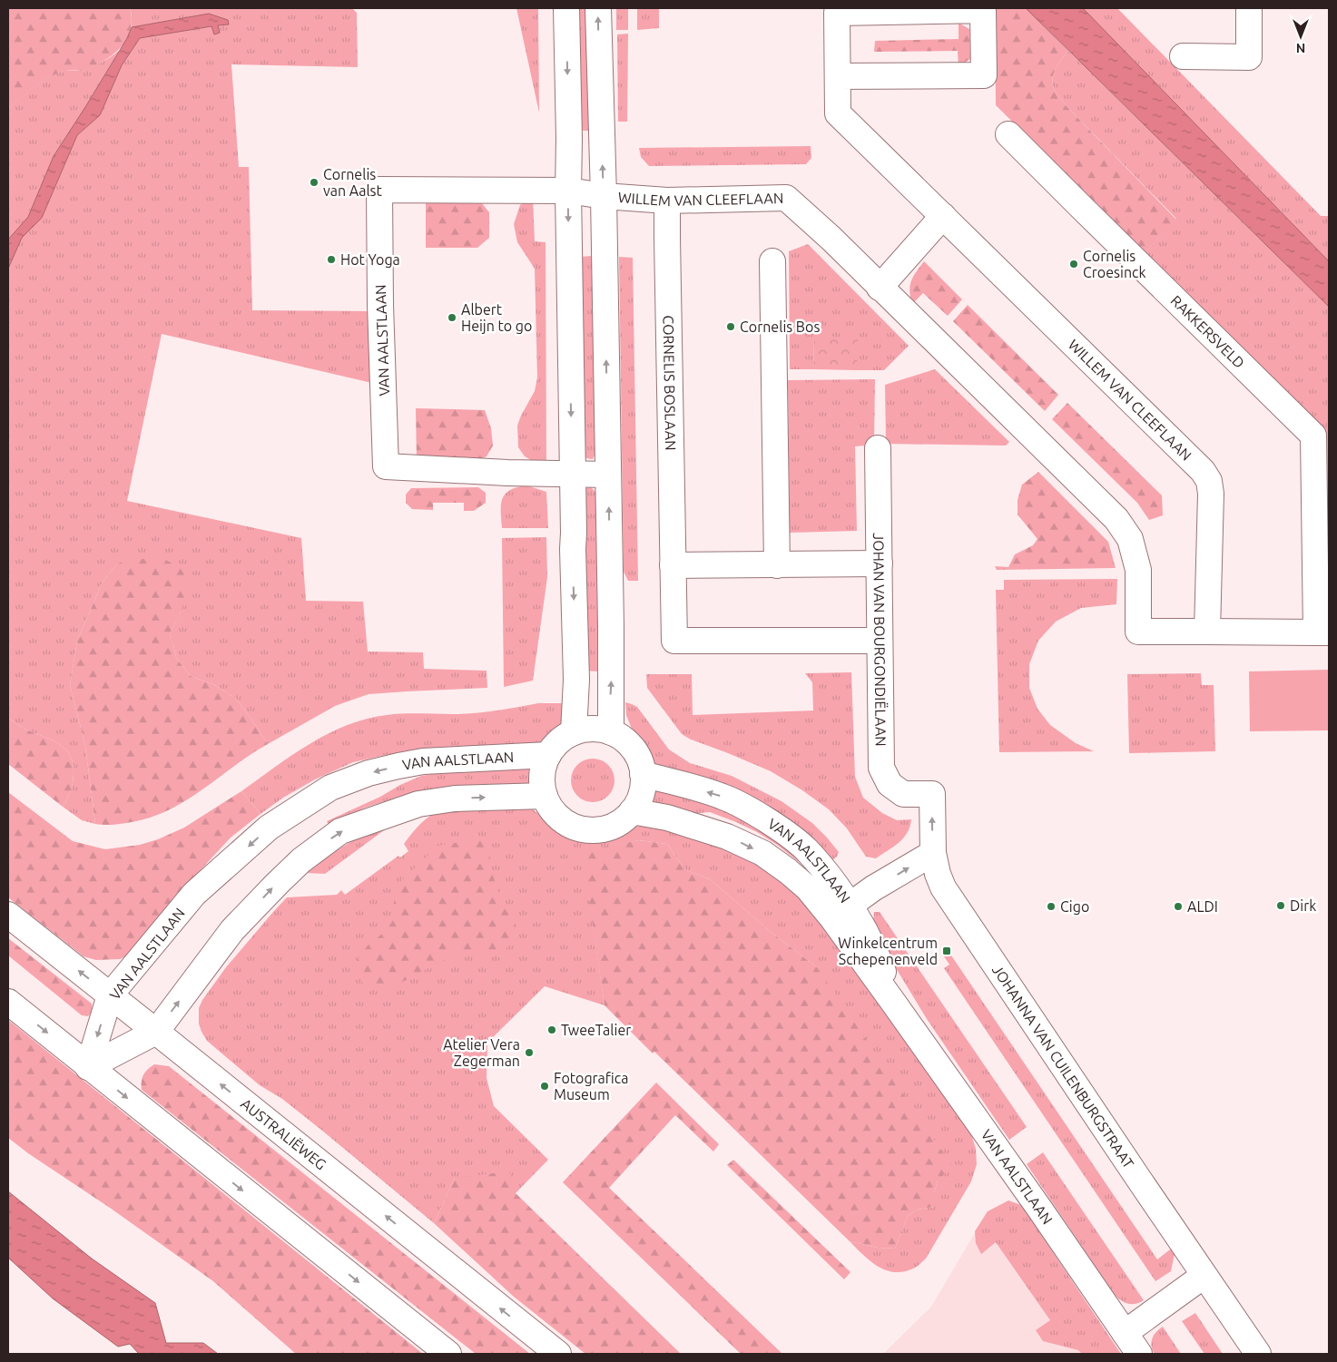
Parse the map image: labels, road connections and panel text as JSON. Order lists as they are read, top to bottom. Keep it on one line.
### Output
{"streets":{"street":["WILLEM VAN CLEEFLAAN","RAKKERSVELD","VAN AALSTLAAN","CORNELIS BOSLAAN","JOHAN VAN BOURGONDIËLAAN","JOHANNA VAN CUILENBURGSTRAAT","AUSTRALIËWEG"]},"crossings":[["WILLEM VAN CLEEFLAAN","RAKKERSVELD"],["WILLEM VAN CLEEFLAAN","VAN AALSTLAAN"],["WILLEM VAN CLEEFLAAN","CORNELIS BOSLAAN"],["VAN AALSTLAAN","AUSTRALIËWEG"],["CORNELIS BOSLAAN","JOHAN VAN BOURGONDIËLAAN"],["JOHAN VAN BOURGONDIËLAAN","JOHANNA VAN CUILENBURGSTRAAT"]],"places":{"other":["Cornelis van Aalst","Hot Yoga","Cornelis Croesinck","Albert Heijn to go","Cornelis Bos","Dirk","Cigo","ALDI","TweeTalier","Atelier Vera Zegerman","Fotografica Museum"],"transit":["Winkelcentrum Schepenenveld"]},"north":"bottom"}
